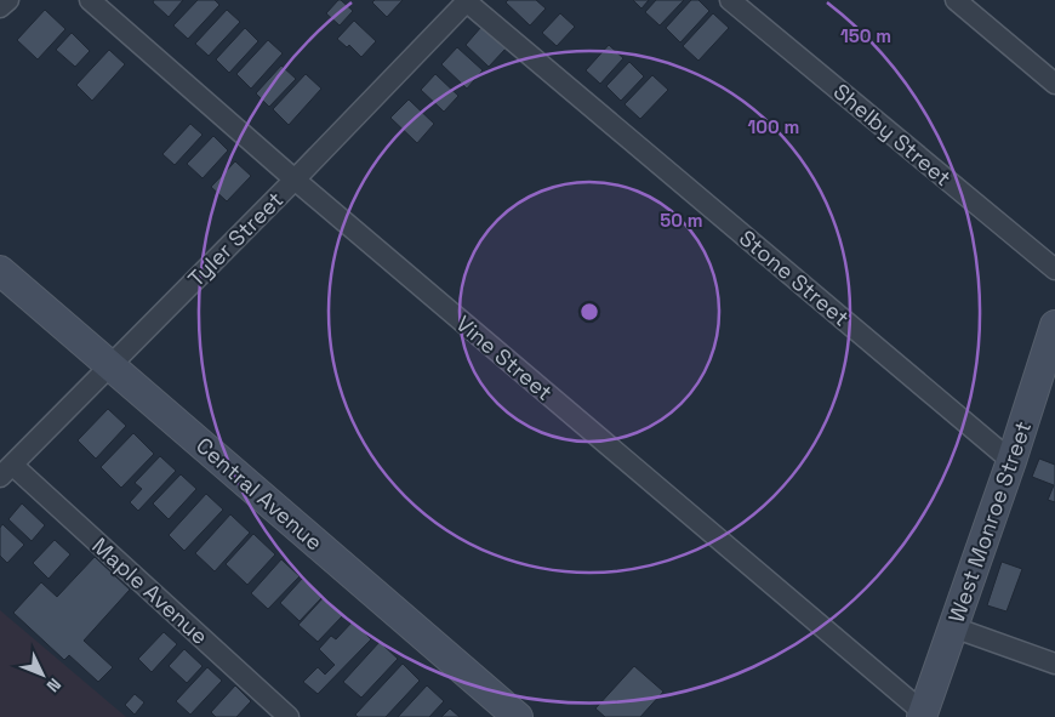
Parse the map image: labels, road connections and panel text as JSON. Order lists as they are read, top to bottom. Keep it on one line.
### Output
{"streets":{"street":["Shelby Street","Tyler Street","Stone Street","Vine Street","Central Avenue","West Monroe Street","Maple Avenue"]},"crossings":[["Tyler Street","Stone Street"],["Tyler Street","Vine Street"],["Tyler Street","Central Avenue"],["Tyler Street","Maple Avenue"],["Stone Street","West Monroe Street"],["Vine Street","West Monroe Street"]],"north":"bottom right","rings":["150 m","100 m","50 m"]}
